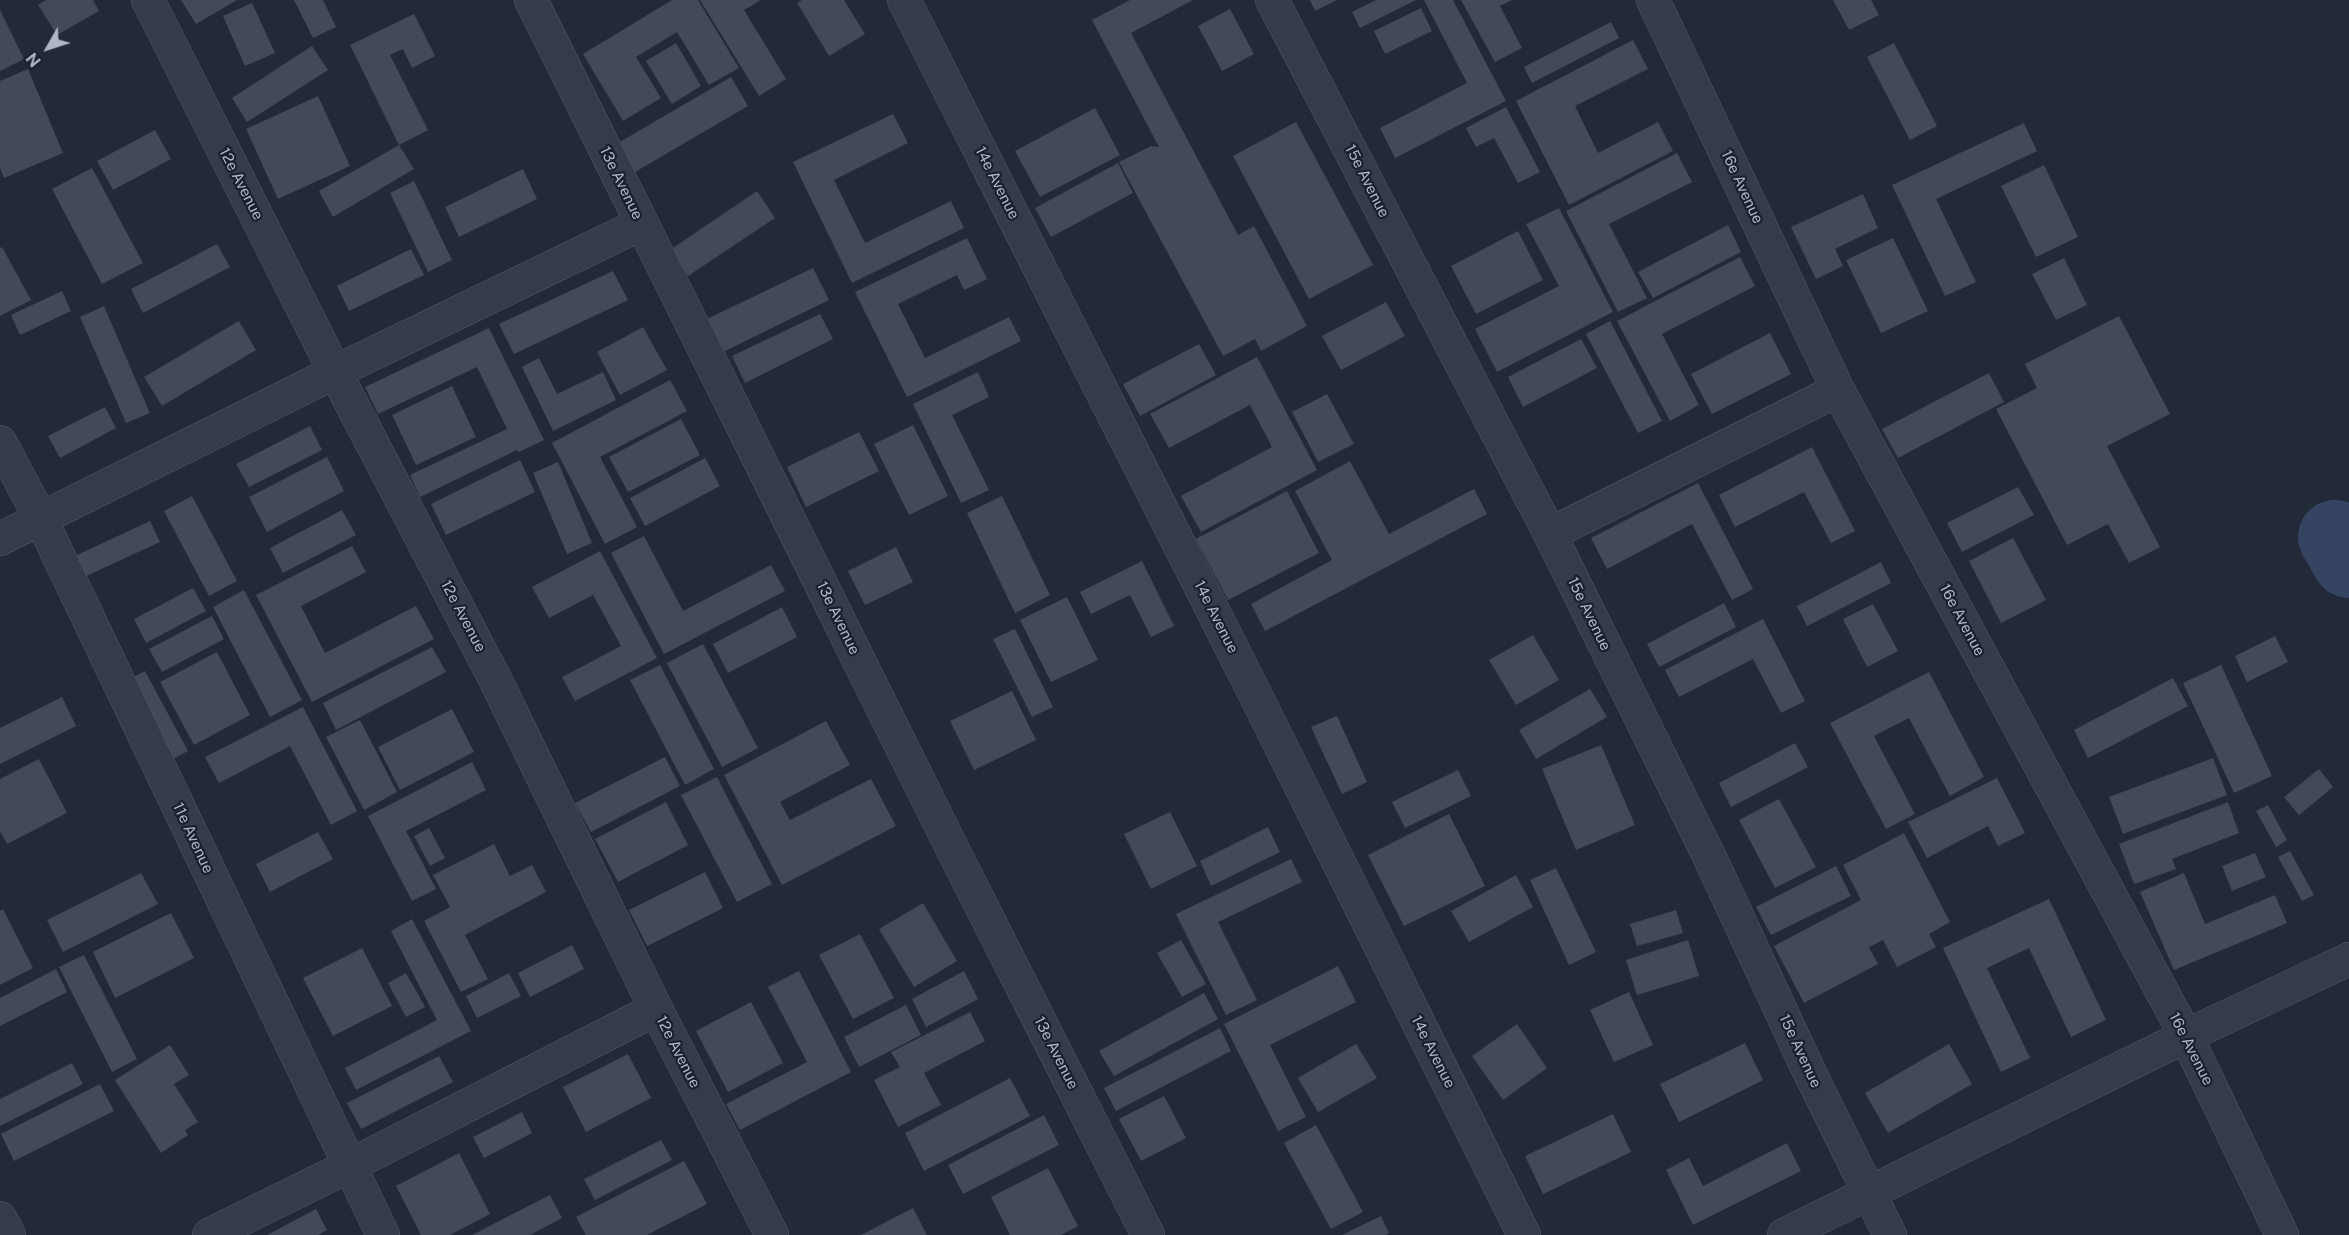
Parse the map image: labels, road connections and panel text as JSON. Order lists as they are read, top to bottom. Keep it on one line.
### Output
{"streets":{"street":["15e Avenue","13e Avenue","14e Avenue","12e Avenue","16e Avenue","11e Avenue"]},"north":"bottom left"}
